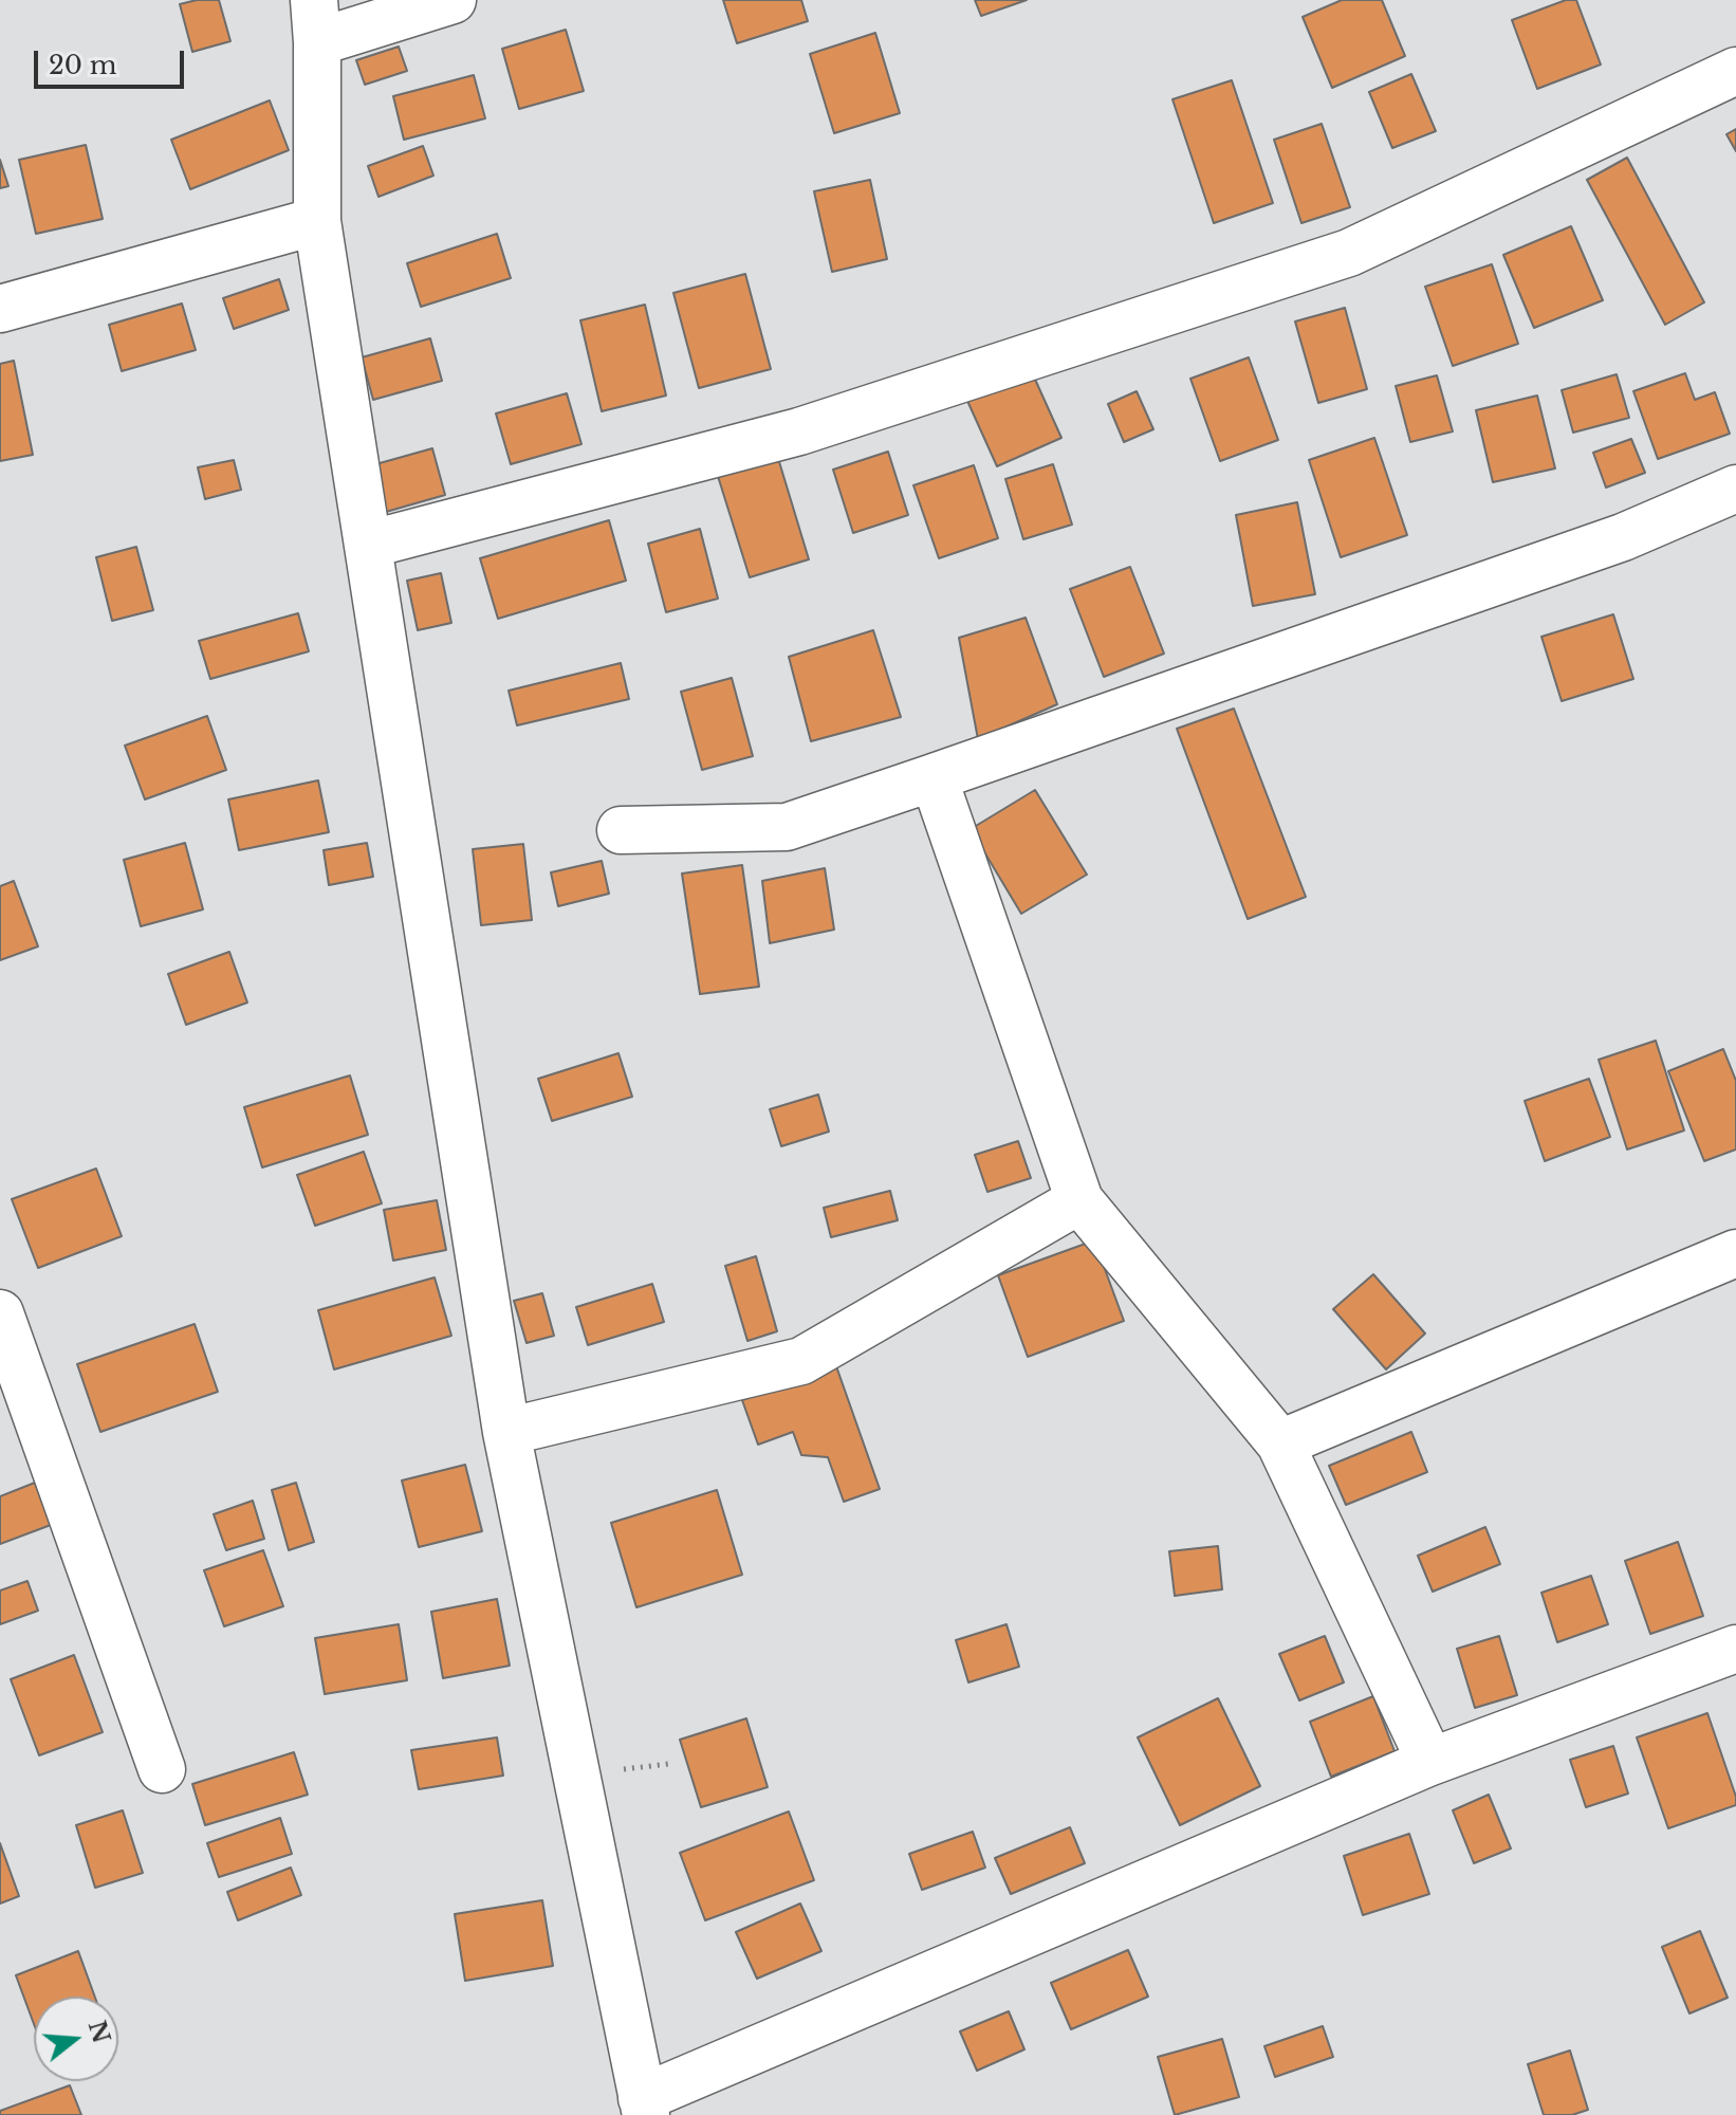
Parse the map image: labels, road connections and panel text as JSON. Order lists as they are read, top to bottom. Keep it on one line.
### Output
{"scale_bar":"20 m","north":"right"}
